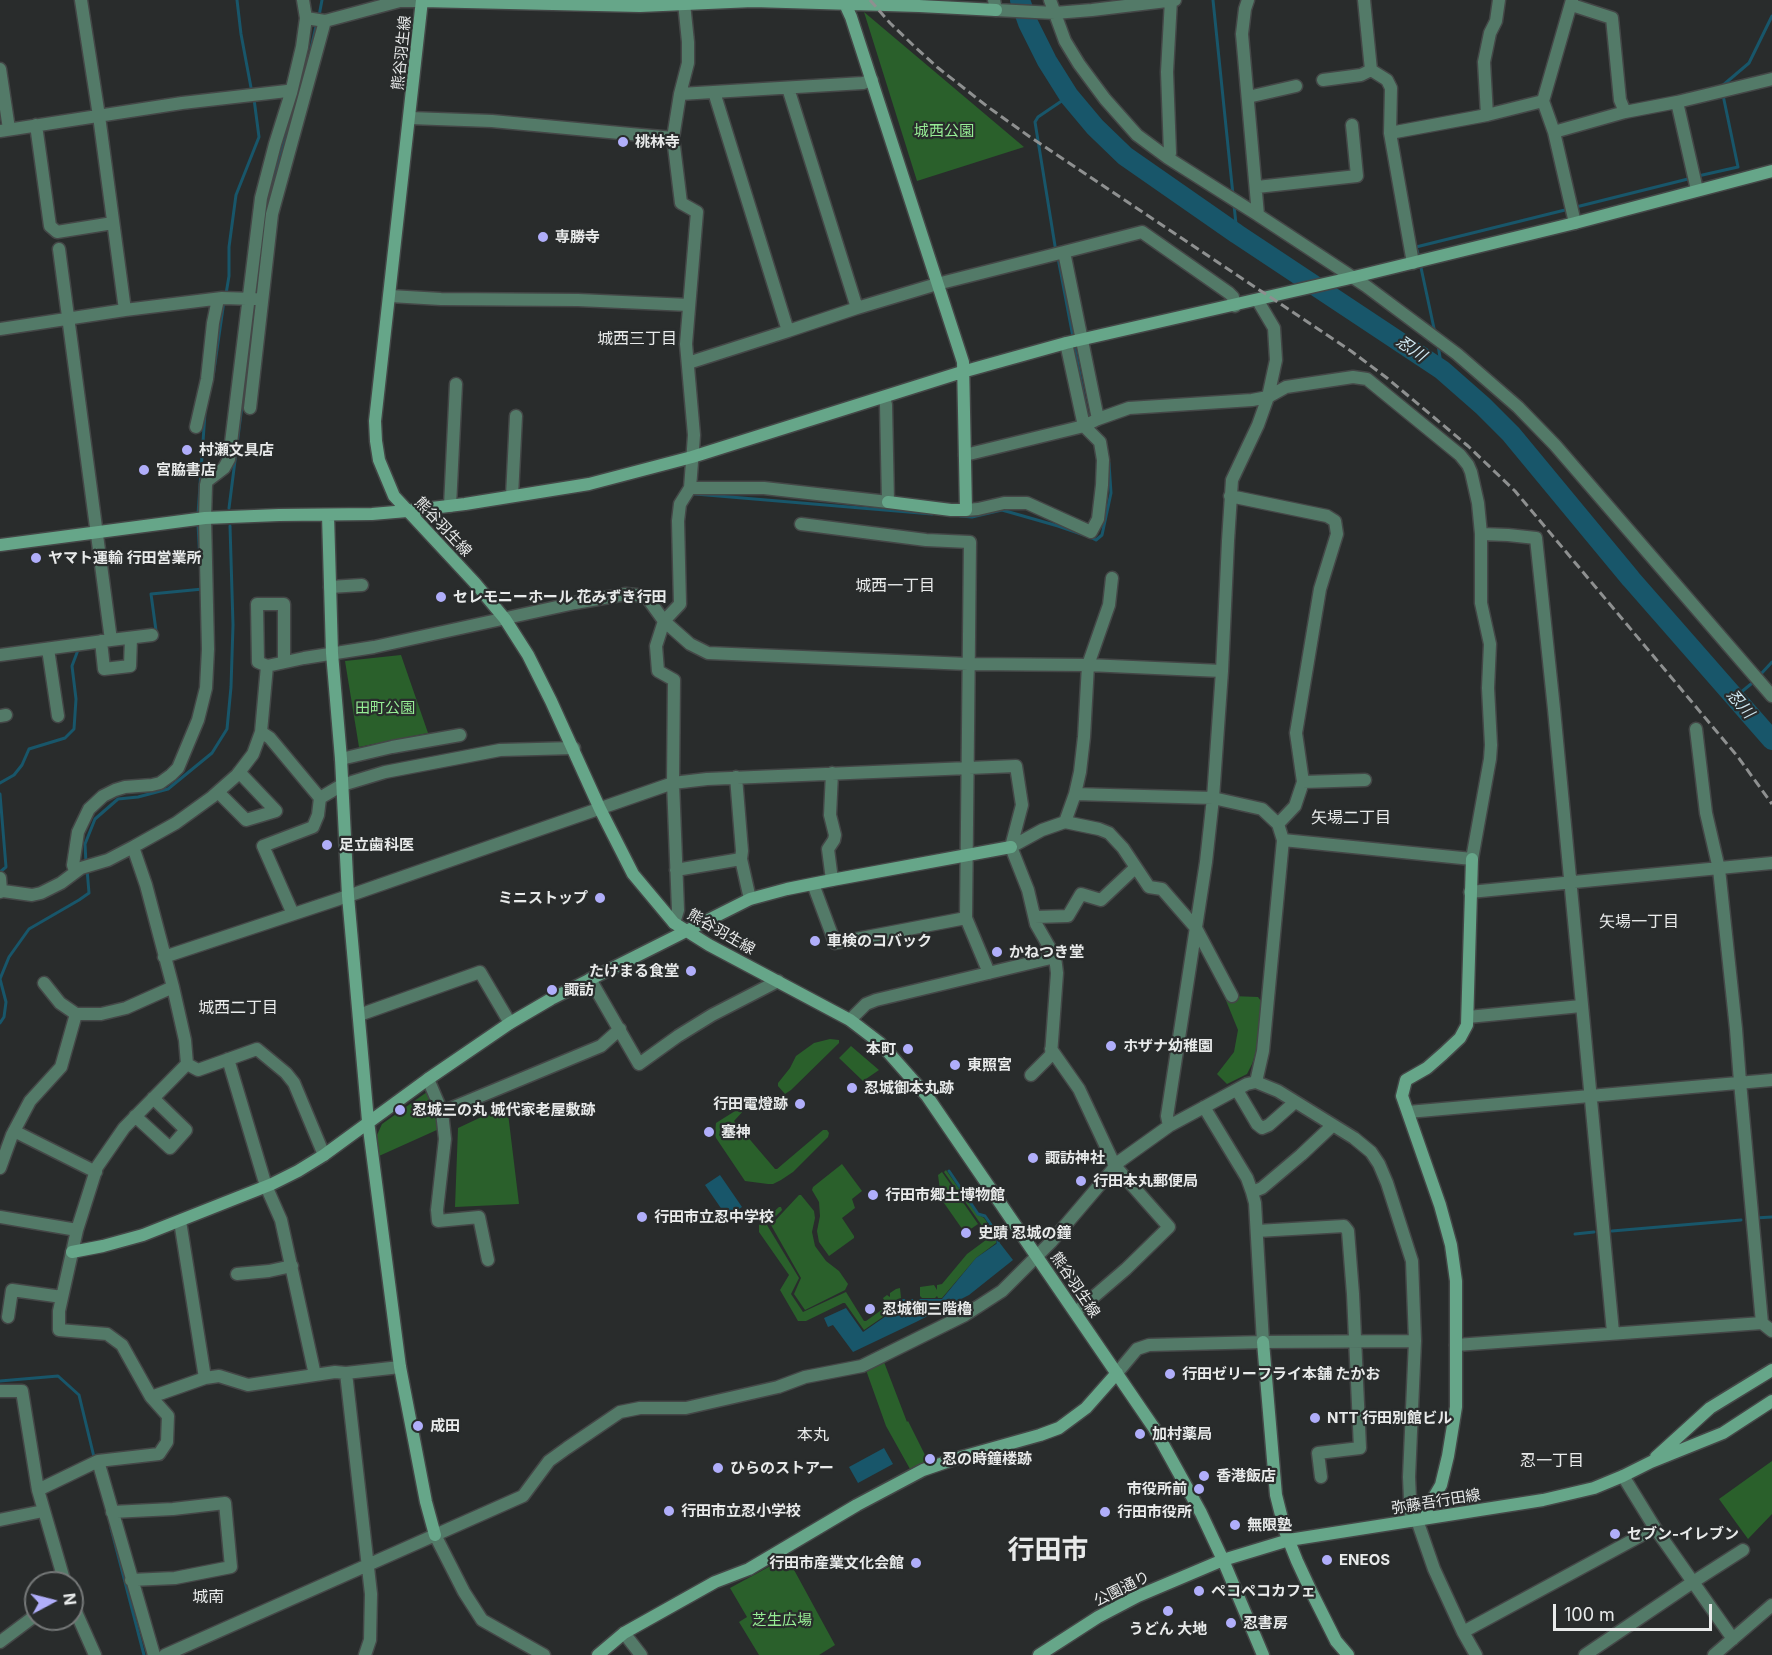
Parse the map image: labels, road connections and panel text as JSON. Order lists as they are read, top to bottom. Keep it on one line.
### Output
{"streets":{"street":["熊谷羽生線","弥藤吾行田線","公園通り"]},"crossings":[["熊谷羽生線","弥藤吾行田線"],["熊谷羽生線","公園通り"],["弥藤吾行田線","公園通り"]],"districts":["城西三丁目","城西一丁目","矢場二丁目","矢場一丁目","城西二丁目","本丸","忍一丁目","行田市","城南"],"water":["忍川"],"parks":["城西公園","田町公園","芝生広場"],"places":["桃林寺","専勝寺","村瀬文具店","宮脇書店","ヤマト運輸 行田営業所","セレモニーホール 花みずき行田","足立歯科医","ミニストップ","車検のコバック","かねつき堂","たけまる食堂","諏訪","ホザナ幼稚園","本町","東照宮","忍城御本丸跡","行田電燈跡","忍城三の丸 城代家老屋敷跡","塞神","諏訪神社","行田本丸郵便局","行田市郷土博物館","行田市立忍中学校","史蹟 忍城の鐘","忍城御三階櫓","行田ゼリーフライ本舗 たかお","NTT 行田別館ビル","成田","加村薬局","忍の時鐘楼跡","ひらのストアー","香港飯店","市役所前","行田市立忍小学校","行田市役所","無限塾","セブン-イレブン","ENEOS","行田市産業文化会館","ペコペコカフェ","うどん 大地","忍書房"],"scale_bar":"100 m","north":"right"}
